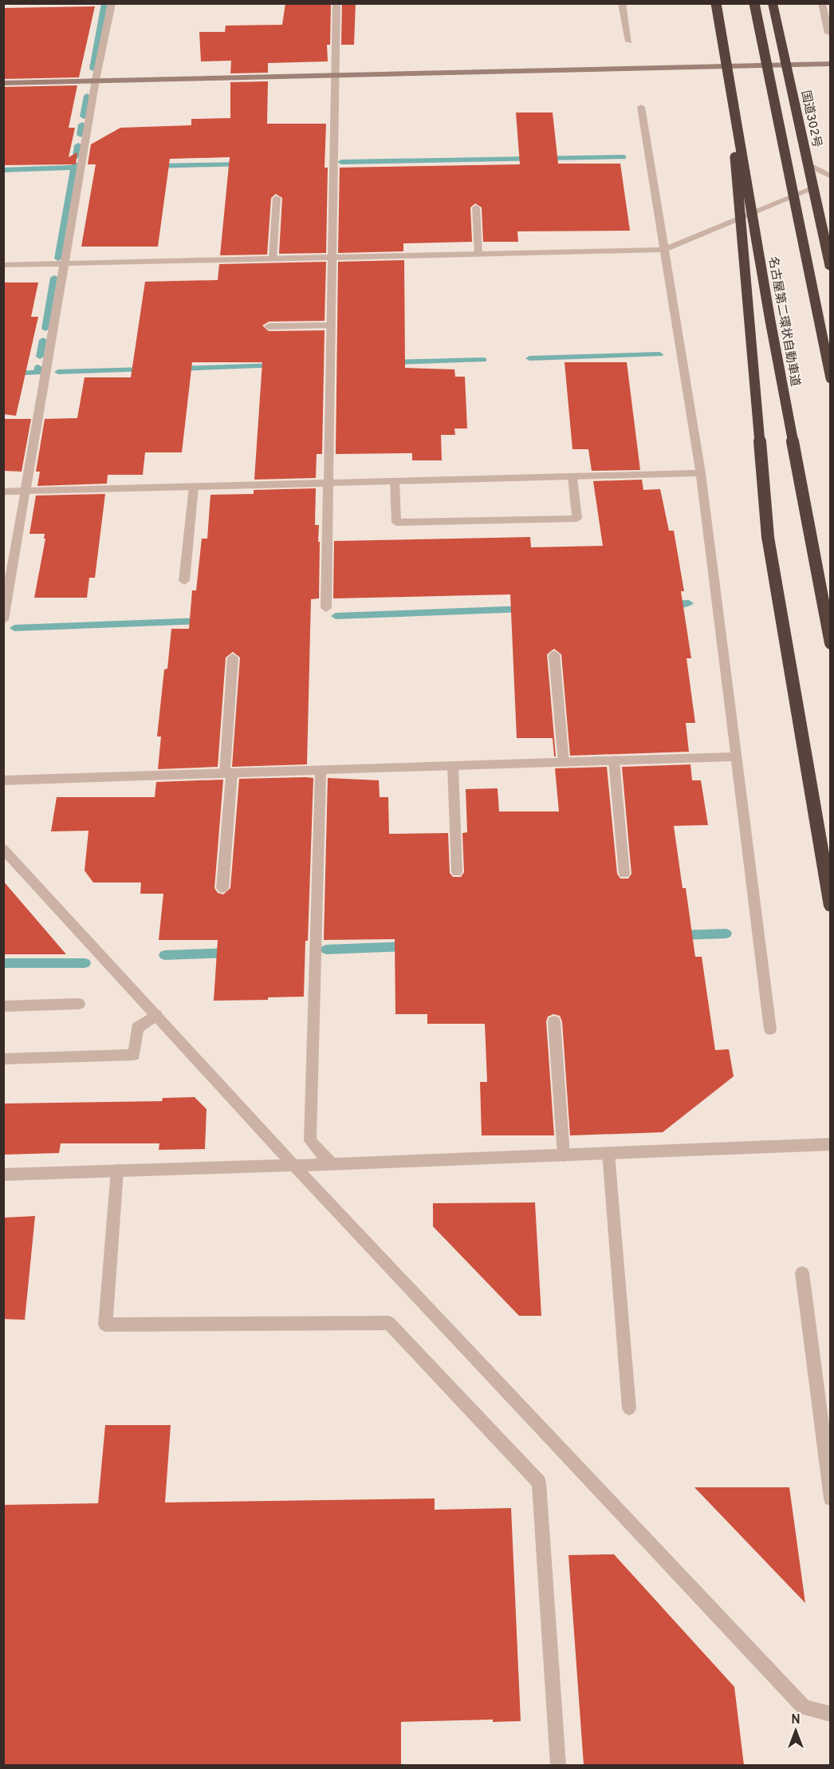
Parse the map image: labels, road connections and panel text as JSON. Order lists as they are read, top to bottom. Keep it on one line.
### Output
{"streets":{"highway":["国道302号","名古屋第二環状自動車道"]},"north":"top"}
